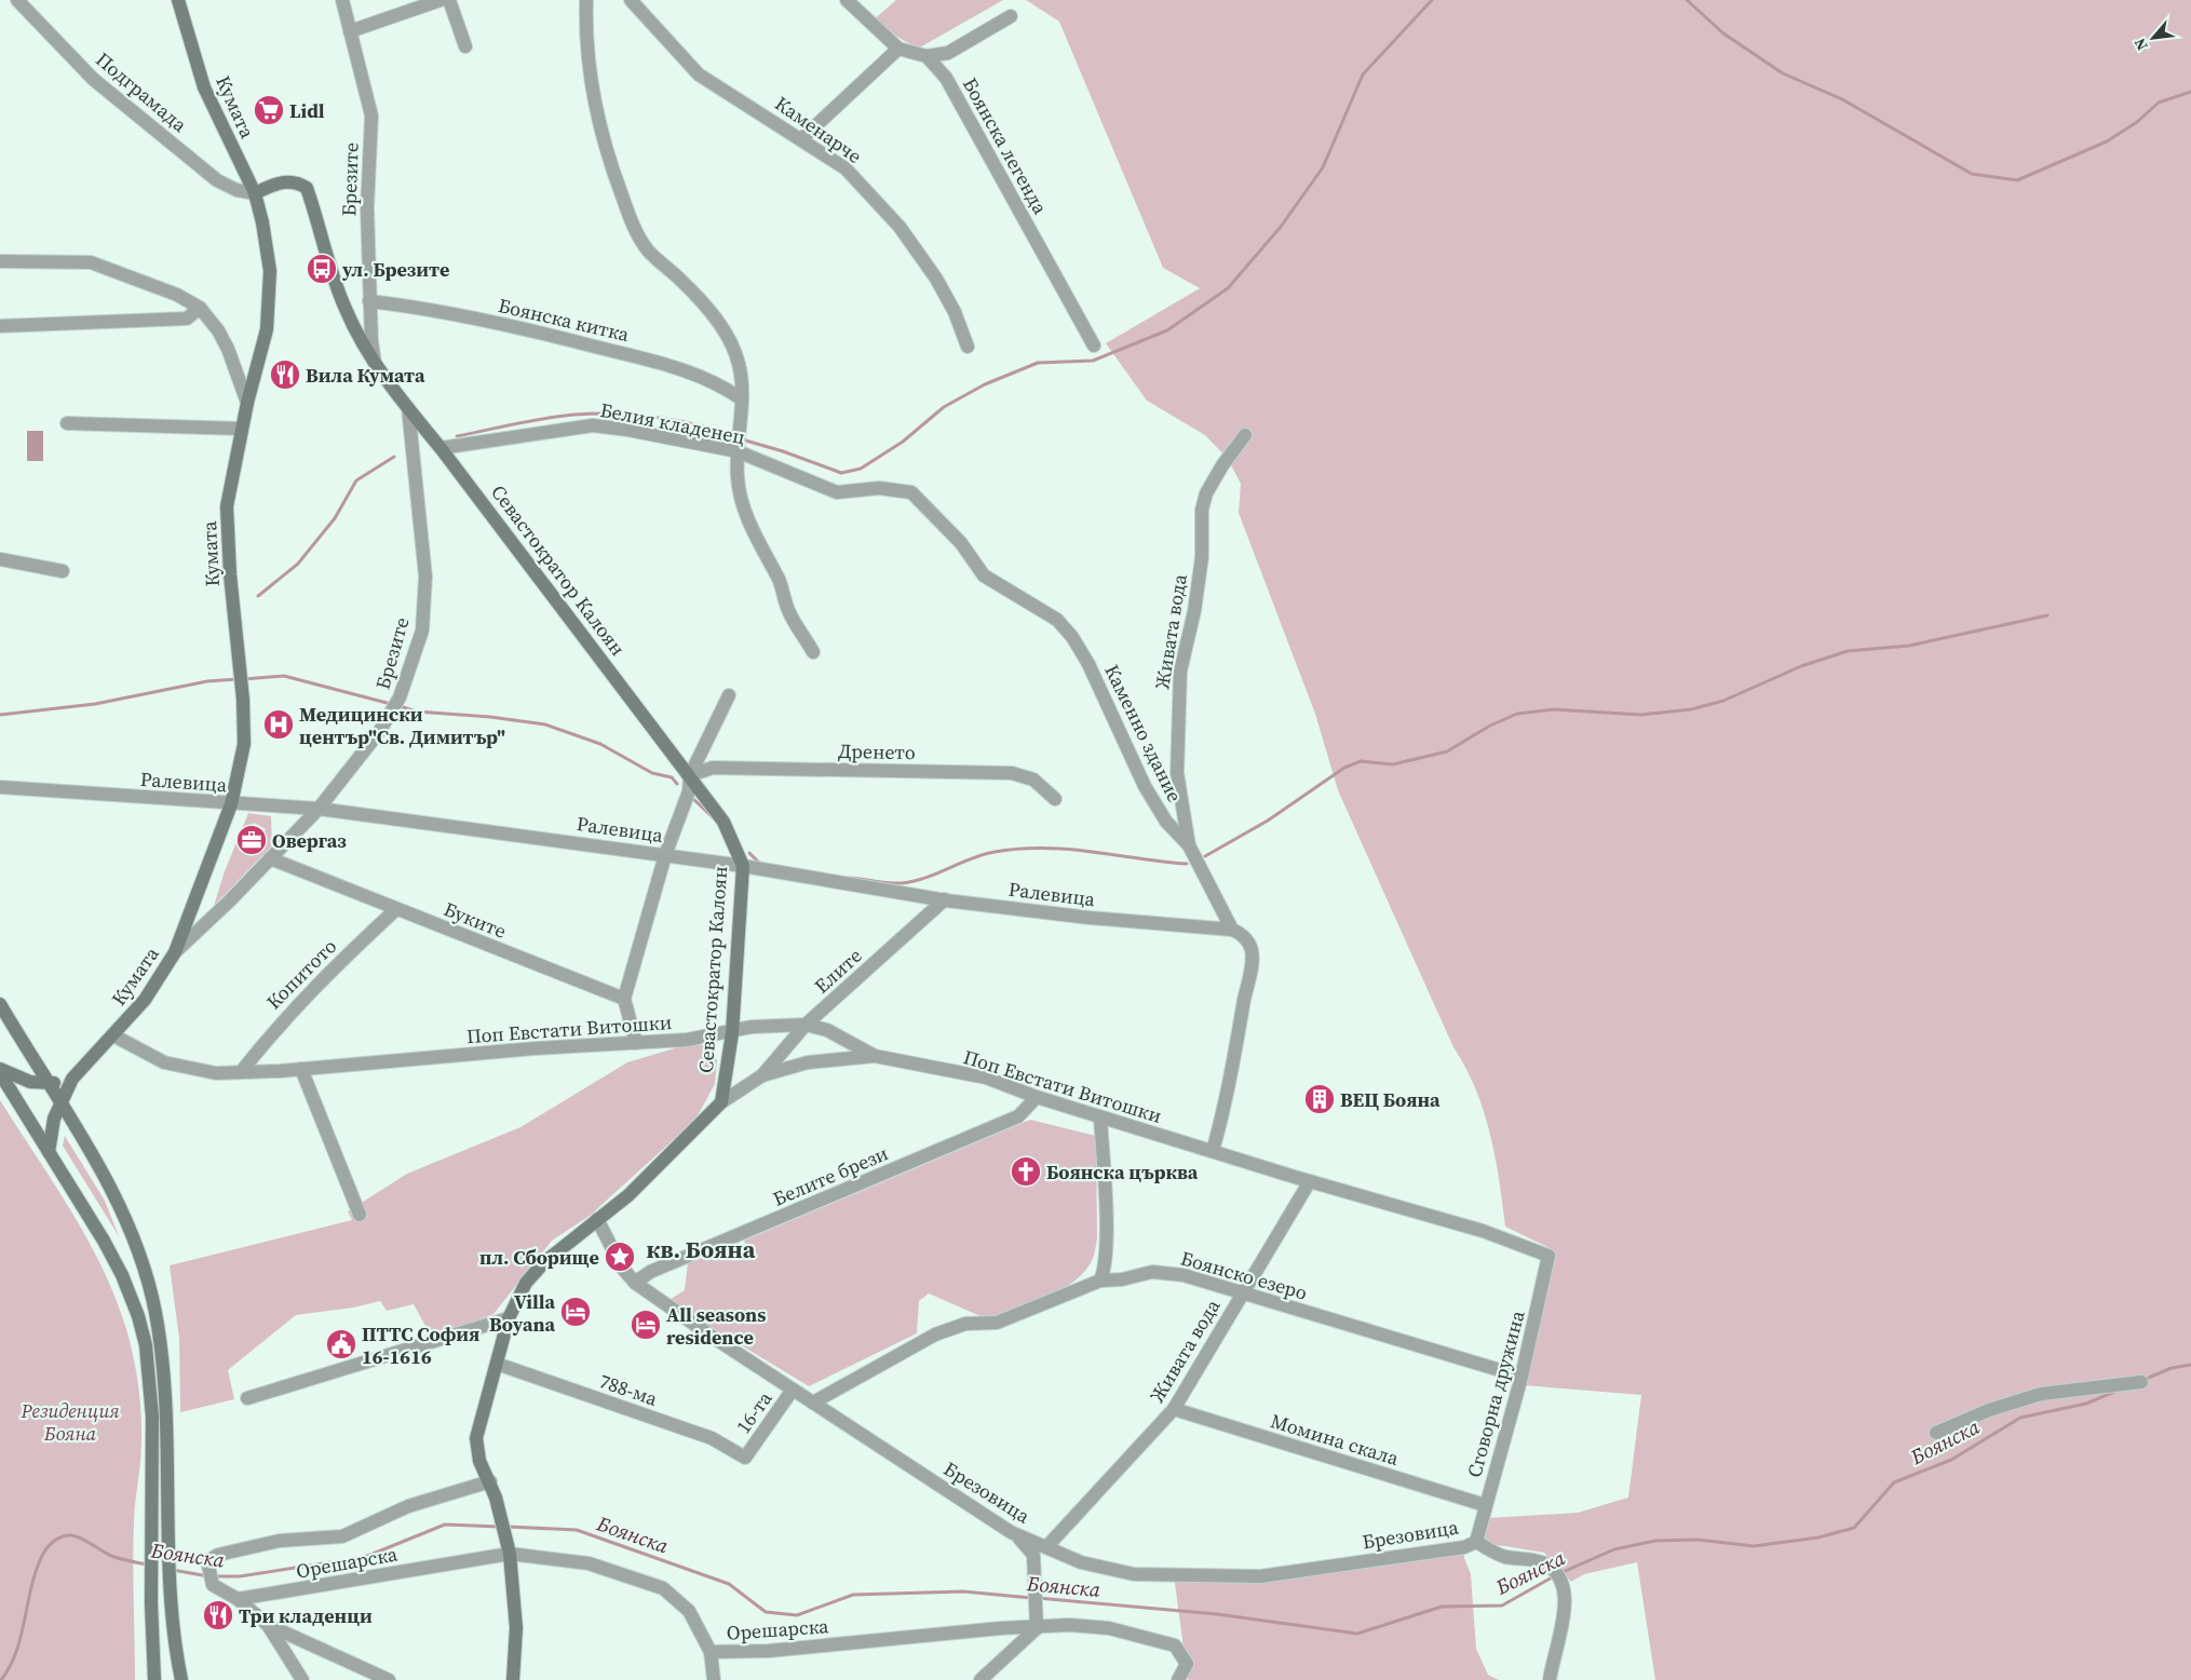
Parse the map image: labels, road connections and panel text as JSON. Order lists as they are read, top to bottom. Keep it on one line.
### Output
{"streets":{"main road":["Кумата","Севастократор Калоян"],"street":["Подграмада","Каменарче","Боянска легенда","Брезите","Боянска китка","Белия кладенец","Живата вода","Каменно здание","Дренето","Ралевица","Буките","Елите","Копитото","Поп Евстати Витошки","Белите брези","Боянско езеро","788-ма","Сговорна дружина","16-та","Момина скала","Брезовица","Орешарска"]},"crossings":[["Подграмада","Кумата"],["Подграмада","Севастократор Калоян"],["Кумата","Брезите"],["Кумата","Севастократор Калоян"],["Кумата","Ралевица"],["Кумата","Поп Евстати Витошки"],["Брезите","Боянска китка"],["Брезите","Севастократор Калоян"],["Брезите","Ралевица"],["Брезите","Буките"],["Белия кладенец","Севастократор Калоян"],["Белия кладенец","Каменно здание"],["Севастократор Калоян","Дренето"],["Севастократор Калоян","Ралевица"],["Севастократор Калоян","Поп Евстати Витошки"],["Живата вода","Каменно здание"],["Живата вода","Поп Евстати Витошки"],["Живата вода","Боянско езеро"],["Живата вода","Момина скала"],["Живата вода","Брезовица"],["Каменно здание","Ралевица"],["Каменно здание","Поп Евстати Витошки"],["Ралевица","Елите"],["Буките","Копитото"],["Елите","Поп Евстати Витошки"],["Копитото","Поп Евстати Витошки"],["Поп Евстати Витошки","Белите брези"],["Поп Евстати Витошки","Сговорна дружина"],["Белите брези","Брезовица"],["Боянско езеро","Сговорна дружина"],["Боянско езеро","Брезовица"],["788-ма","16-та"],["Сговорна дружина","Момина скала"],["Сговорна дружина","Брезовица"],["16-та","Брезовица"]],"districts":["кв. Бояна"],"water":["Боянска"],"parks":["Резиденция Бояна"],"places":{"supermarket":["Lidl"],"bus stop":["ул. Брезите"],"restaurant":["Вила Кумата","Три кладенци"],"hospital":["Медицински център\"Св. Димитър\""],"office":["Овергаз"],"building":["ВЕЦ Бояна"],"church":["Боянска църква"],"place":["пл. Сборище"],"hotel":["Villa Boyana","All seasons residence"],"public building":["ПТТС София 16-1616"]},"north":"bottom left"}
